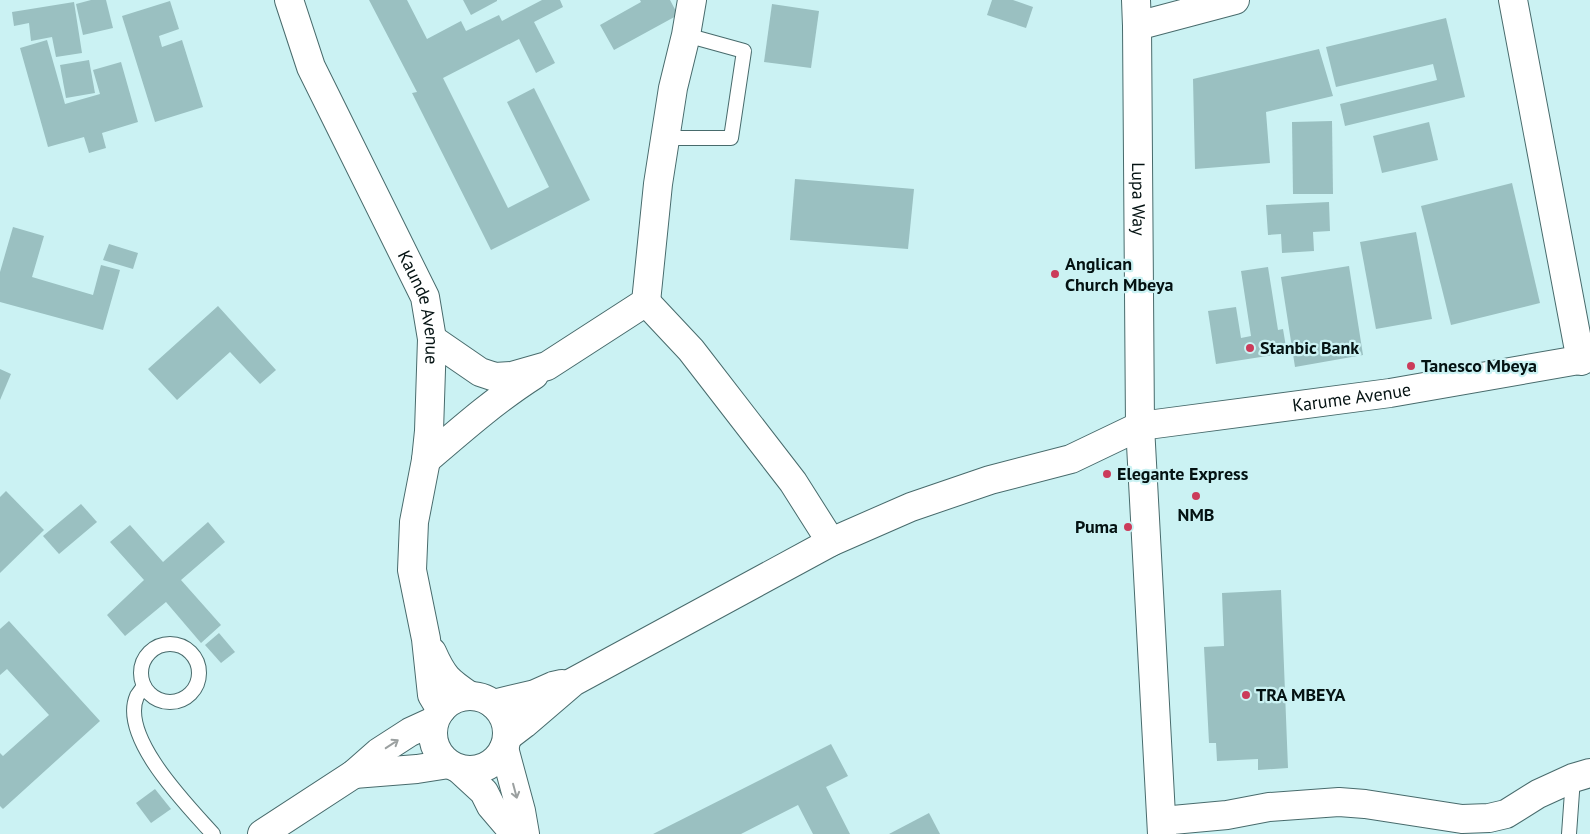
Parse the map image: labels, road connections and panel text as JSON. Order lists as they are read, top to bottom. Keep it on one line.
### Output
{"streets":{"street":["Lupa Way","Kaunde Avenue","Karume Avenue"]},"crossings":[["Lupa Way","Karume Avenue"]],"places":["Anglican Church Mbeya","Stanbic Bank","Tanesco Mbeya","Elegante Express","NMB","Puma","TRA MBEYA"]}
